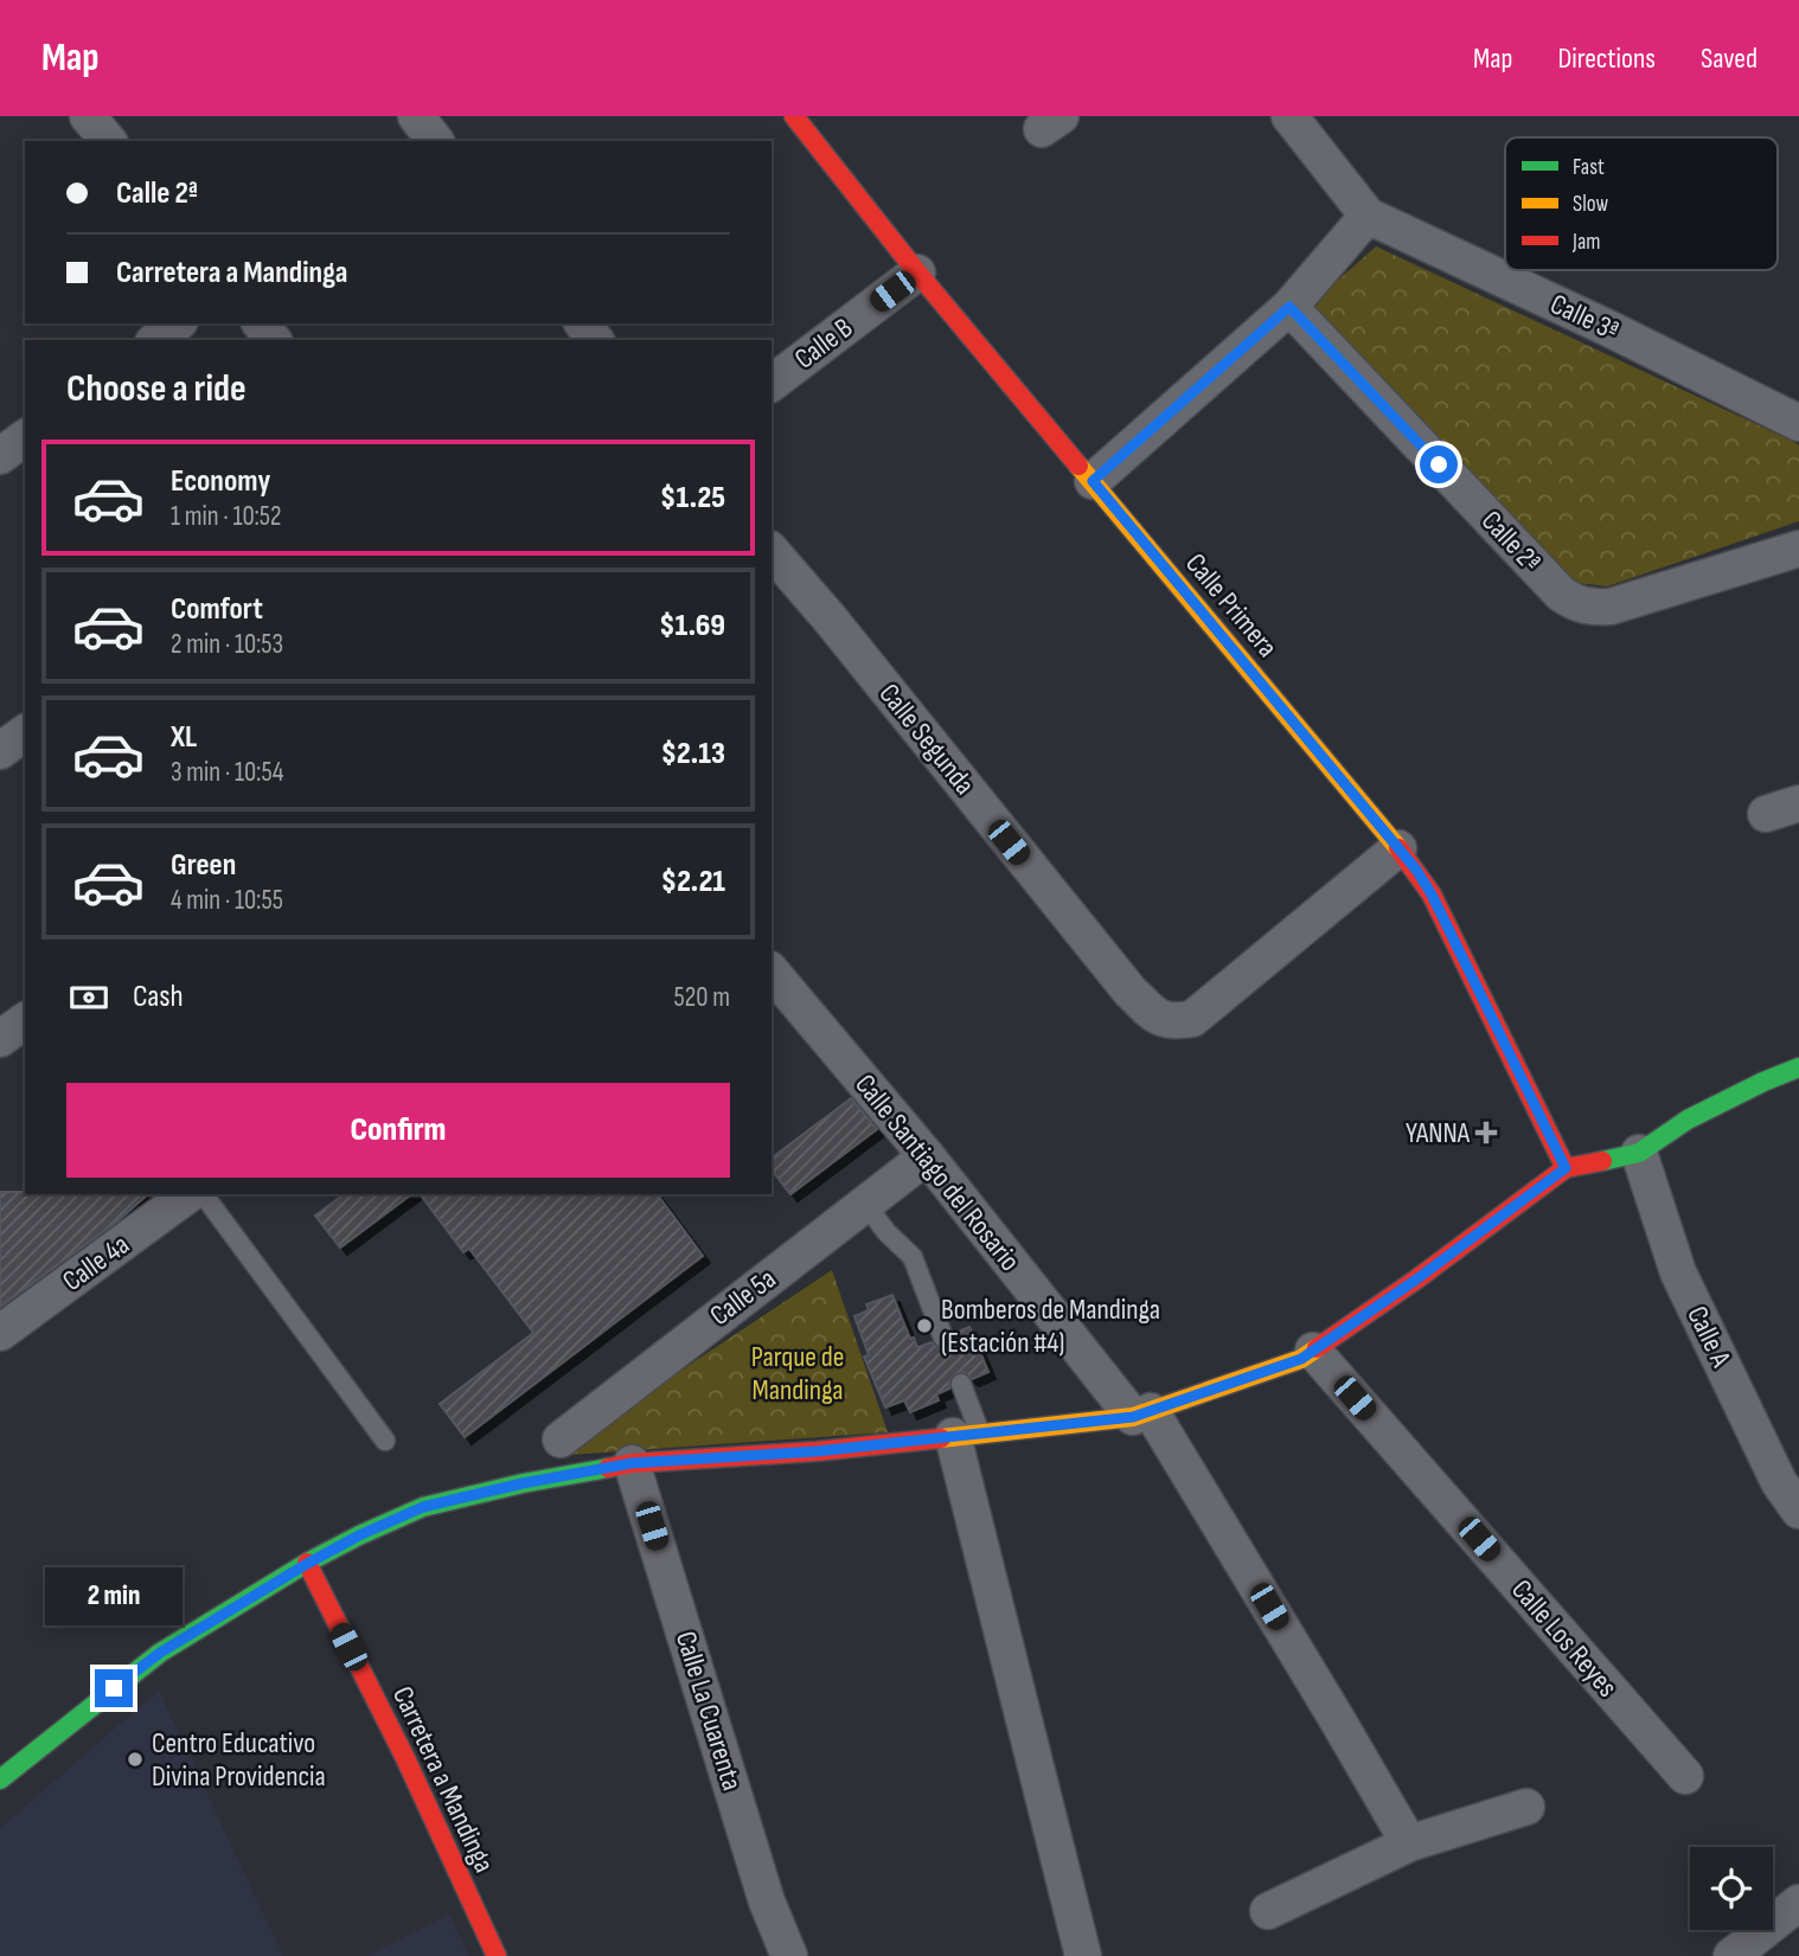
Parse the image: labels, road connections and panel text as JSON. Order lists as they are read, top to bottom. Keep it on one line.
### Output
{"streets":{"street":["Calle 3ª","Calle B","Calle 2ª","Calle Primera","Calle Segunda","Calle Santiago del Rosario","Calle 4a","Calle 5a","Calle A","Calle Los Reyes","Calle La Cuarenta","Carretera a Mandinga"]},"crossings":[["Calle B","Calle Primera"],["Calle Primera","Calle Segunda"],["Calle Santiago del Rosario","Calle 5a"]],"parks":["Parque de Mandinga"],"places":{"health":["YANNA"],"other":["Bomberos de Mandinga (Estación #4)","Centro Educativo Divina Providencia"]},"legend":["Fast","Slow","Jam"],"page":{"header":"Map","nav":["Map","Directions","Saved"],"banner":["Calle 2ª","Carretera a Mandinga"],"heading":"Choose a ride","list":[{"name":"Economy","note":"1 min · 10:52","value":"$1.25"},{"name":"Comfort","note":"2 min · 10:53","value":"$1.69"},{"name":"XL","note":"3 min · 10:54","value":"$2.13"},{"name":"Green","note":"4 min · 10:55","value":"$2.21"}],"pay":["Cash","520 m"],"buttons":"Confirm","bubble":"2 min"}}
